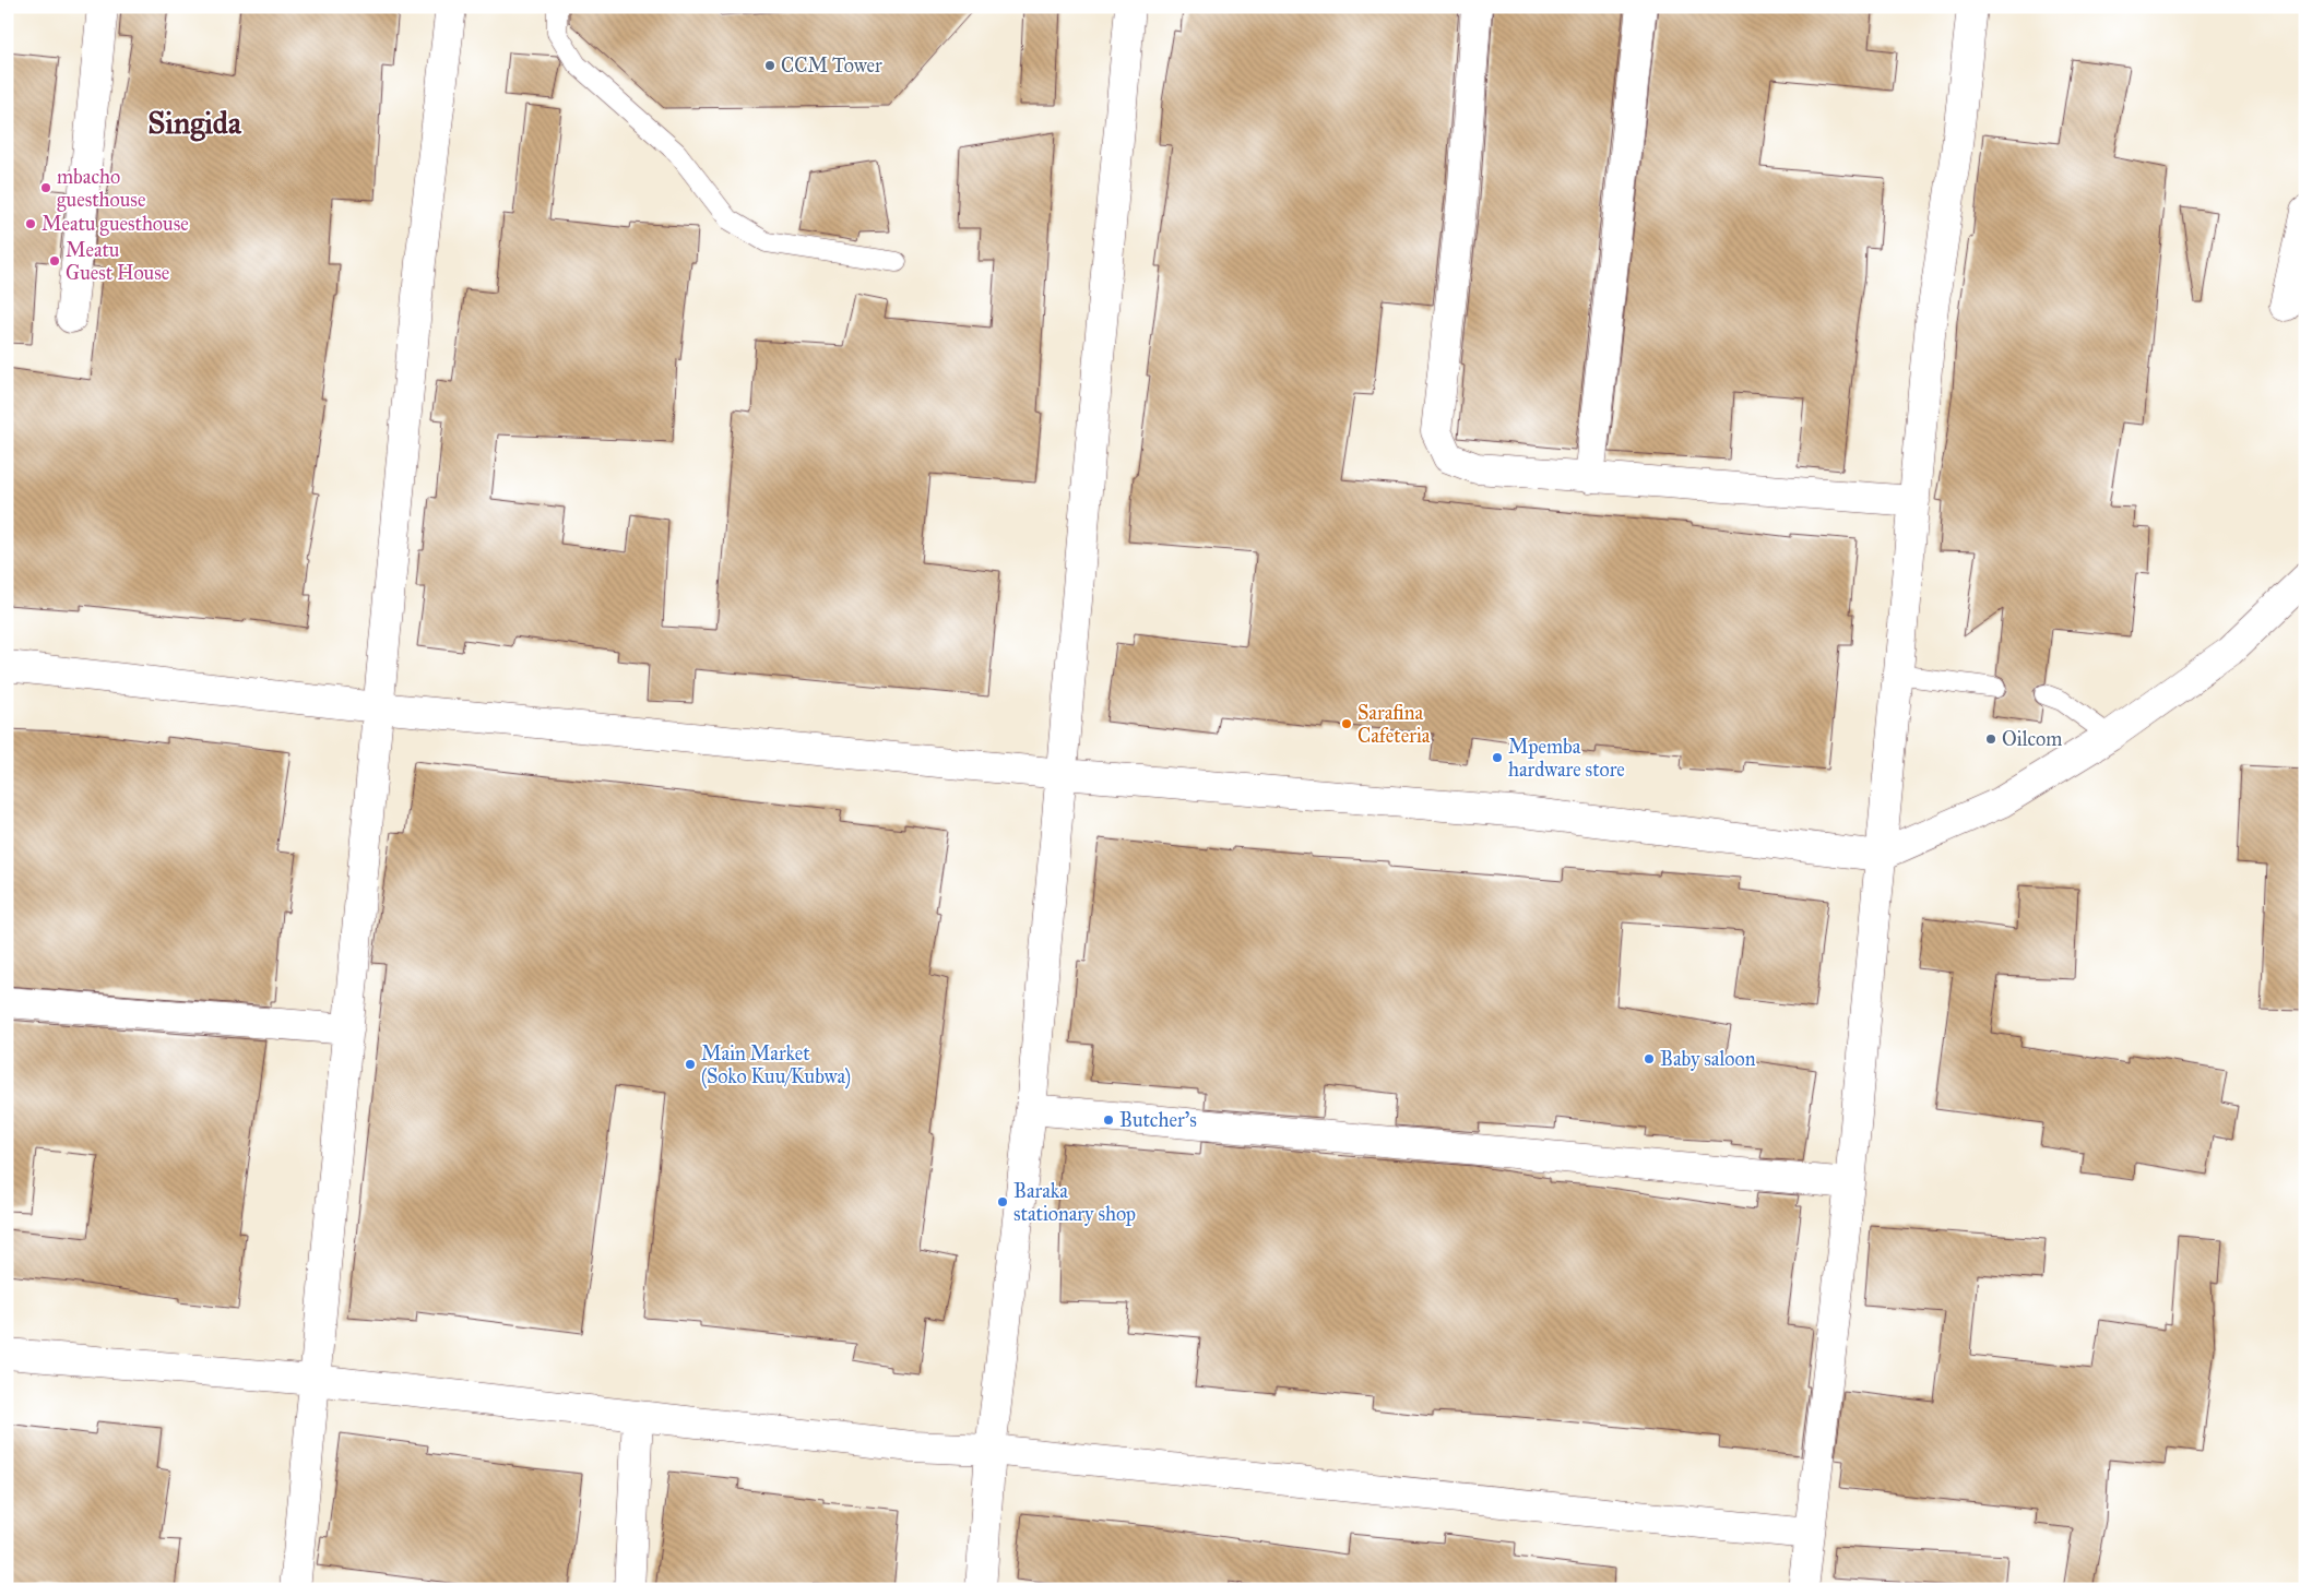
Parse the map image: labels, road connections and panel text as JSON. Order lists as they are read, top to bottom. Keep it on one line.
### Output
{"districts":["Singida"],"places":["CCM Tower","mbacho guesthouse","Meatu guesthouse","Meatu Guest House","Sarafina Cafeteria","Oilcom","Mpemba hardware store","Baby saloon","Main Market (Soko Kuu/Kubwa)","Butcher's","Baraka stationary shop"]}
